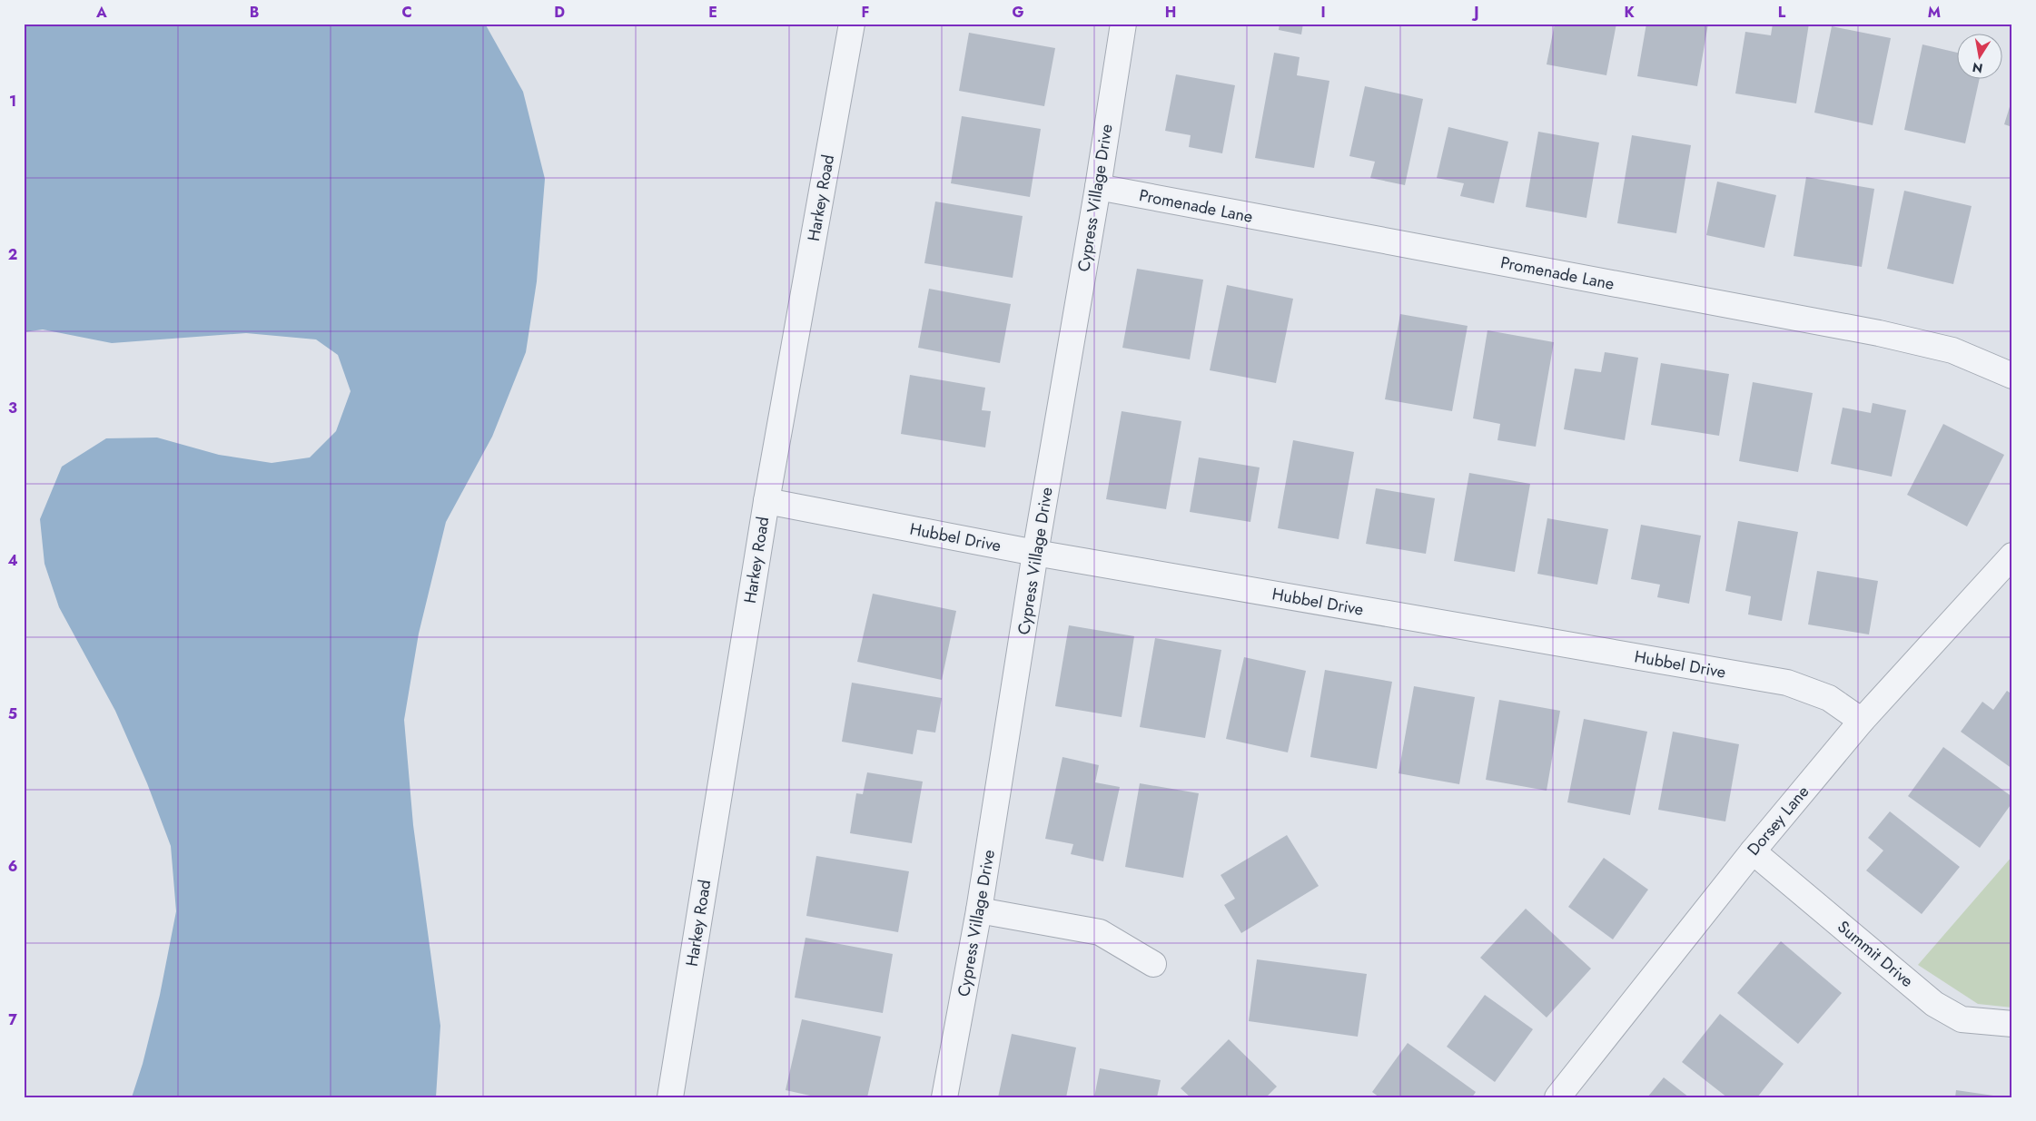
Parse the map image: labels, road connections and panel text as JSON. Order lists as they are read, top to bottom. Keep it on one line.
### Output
{"streets":{"street":["Harkey Road","Cypress Village Drive","Promenade Lane","Hubbel Drive","Dorsey Lane","Summit Drive"]},"crossings":[["Harkey Road","Hubbel Drive"],["Cypress Village Drive","Promenade Lane"],["Cypress Village Drive","Hubbel Drive"],["Hubbel Drive","Dorsey Lane"],["Dorsey Lane","Summit Drive"]],"north":"bottom","grid":{"columns":["A","B","C","D","E","F","G","H","I","J","K","L","M"],"rows":["1","2","3","4","5","6","7"]}}
